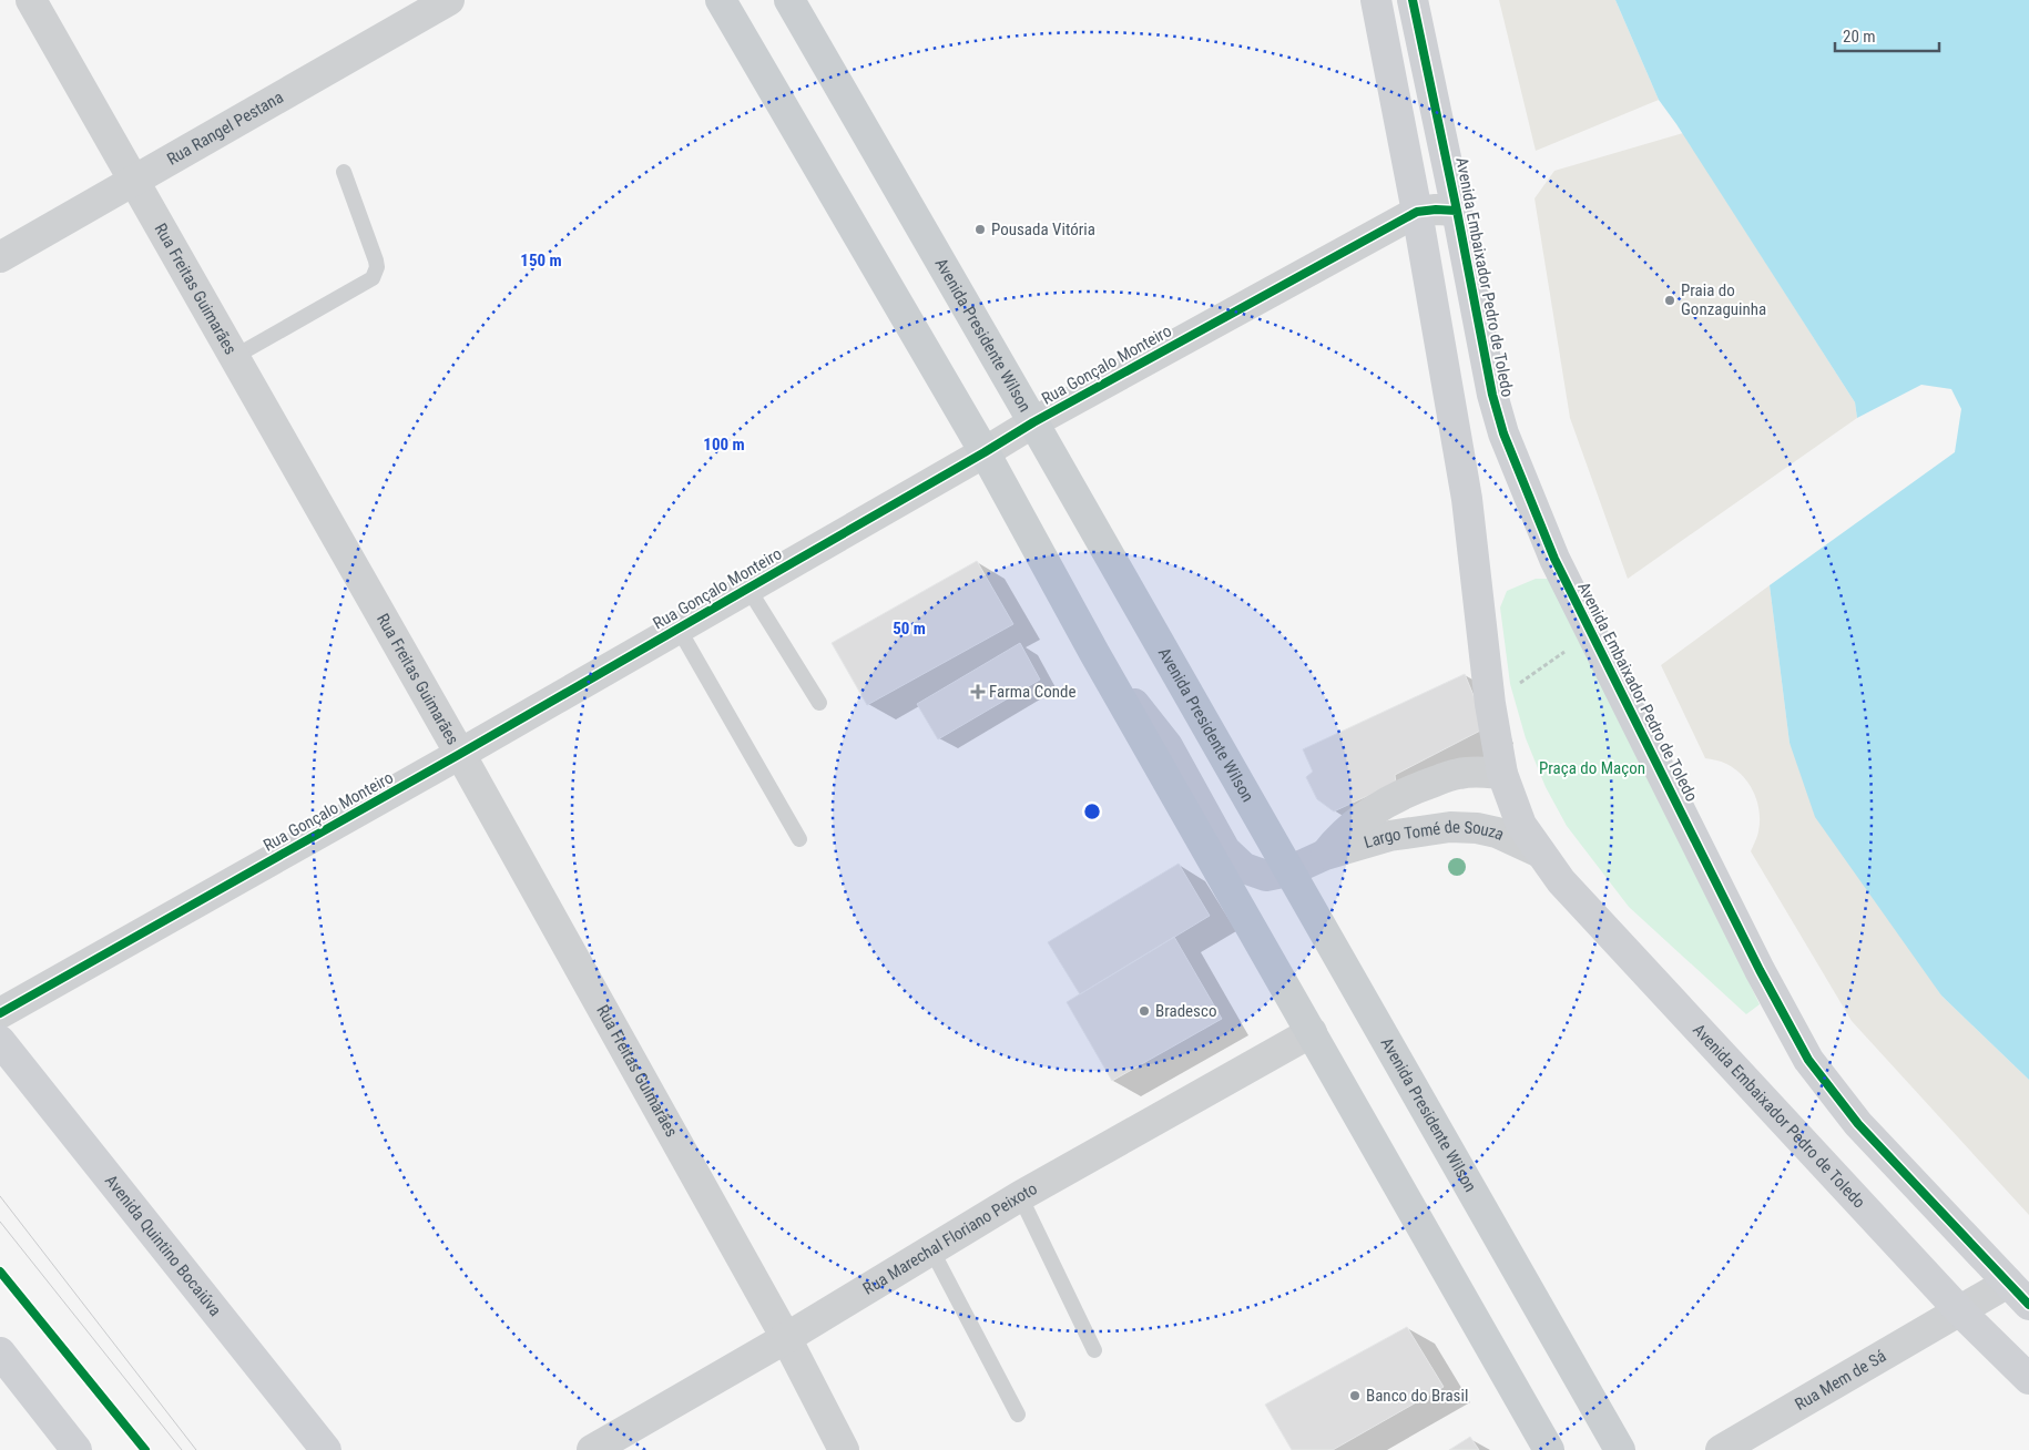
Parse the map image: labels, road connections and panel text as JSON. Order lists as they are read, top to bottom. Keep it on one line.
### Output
{"streets":{"main road":["Avenida Embaixador Pedro de Toledo","Avenida Presidente Wilson","Avenida Quintino Bocaiúva"],"street":["Rua Rangel Pestana","Rua Freitas Guimarães","Rua Gonçalo Monteiro","Largo Tomé de Souza","Rua Marechal Floriano Peixoto","Rua Mem de Sá"]},"crossings":[["Rua Rangel Pestana","Rua Freitas Guimarães"],["Avenida Embaixador Pedro de Toledo","Rua Gonçalo Monteiro"],["Avenida Embaixador Pedro de Toledo","Largo Tomé de Souza"],["Avenida Embaixador Pedro de Toledo","Rua Mem de Sá"],["Rua Freitas Guimarães","Rua Gonçalo Monteiro"],["Rua Freitas Guimarães","Rua Marechal Floriano Peixoto"],["Avenida Presidente Wilson","Rua Gonçalo Monteiro"],["Avenida Presidente Wilson","Largo Tomé de Souza"]],"parks":["Praça do Maçon"],"places":{"other":["Pousada Vitória","Praia do Gonzaguinha","Bradesco","Banco do Brasil"],"health":["Farma Conde"]},"scale_bar":"20 m","rings":["150 m","100 m","50 m"]}
